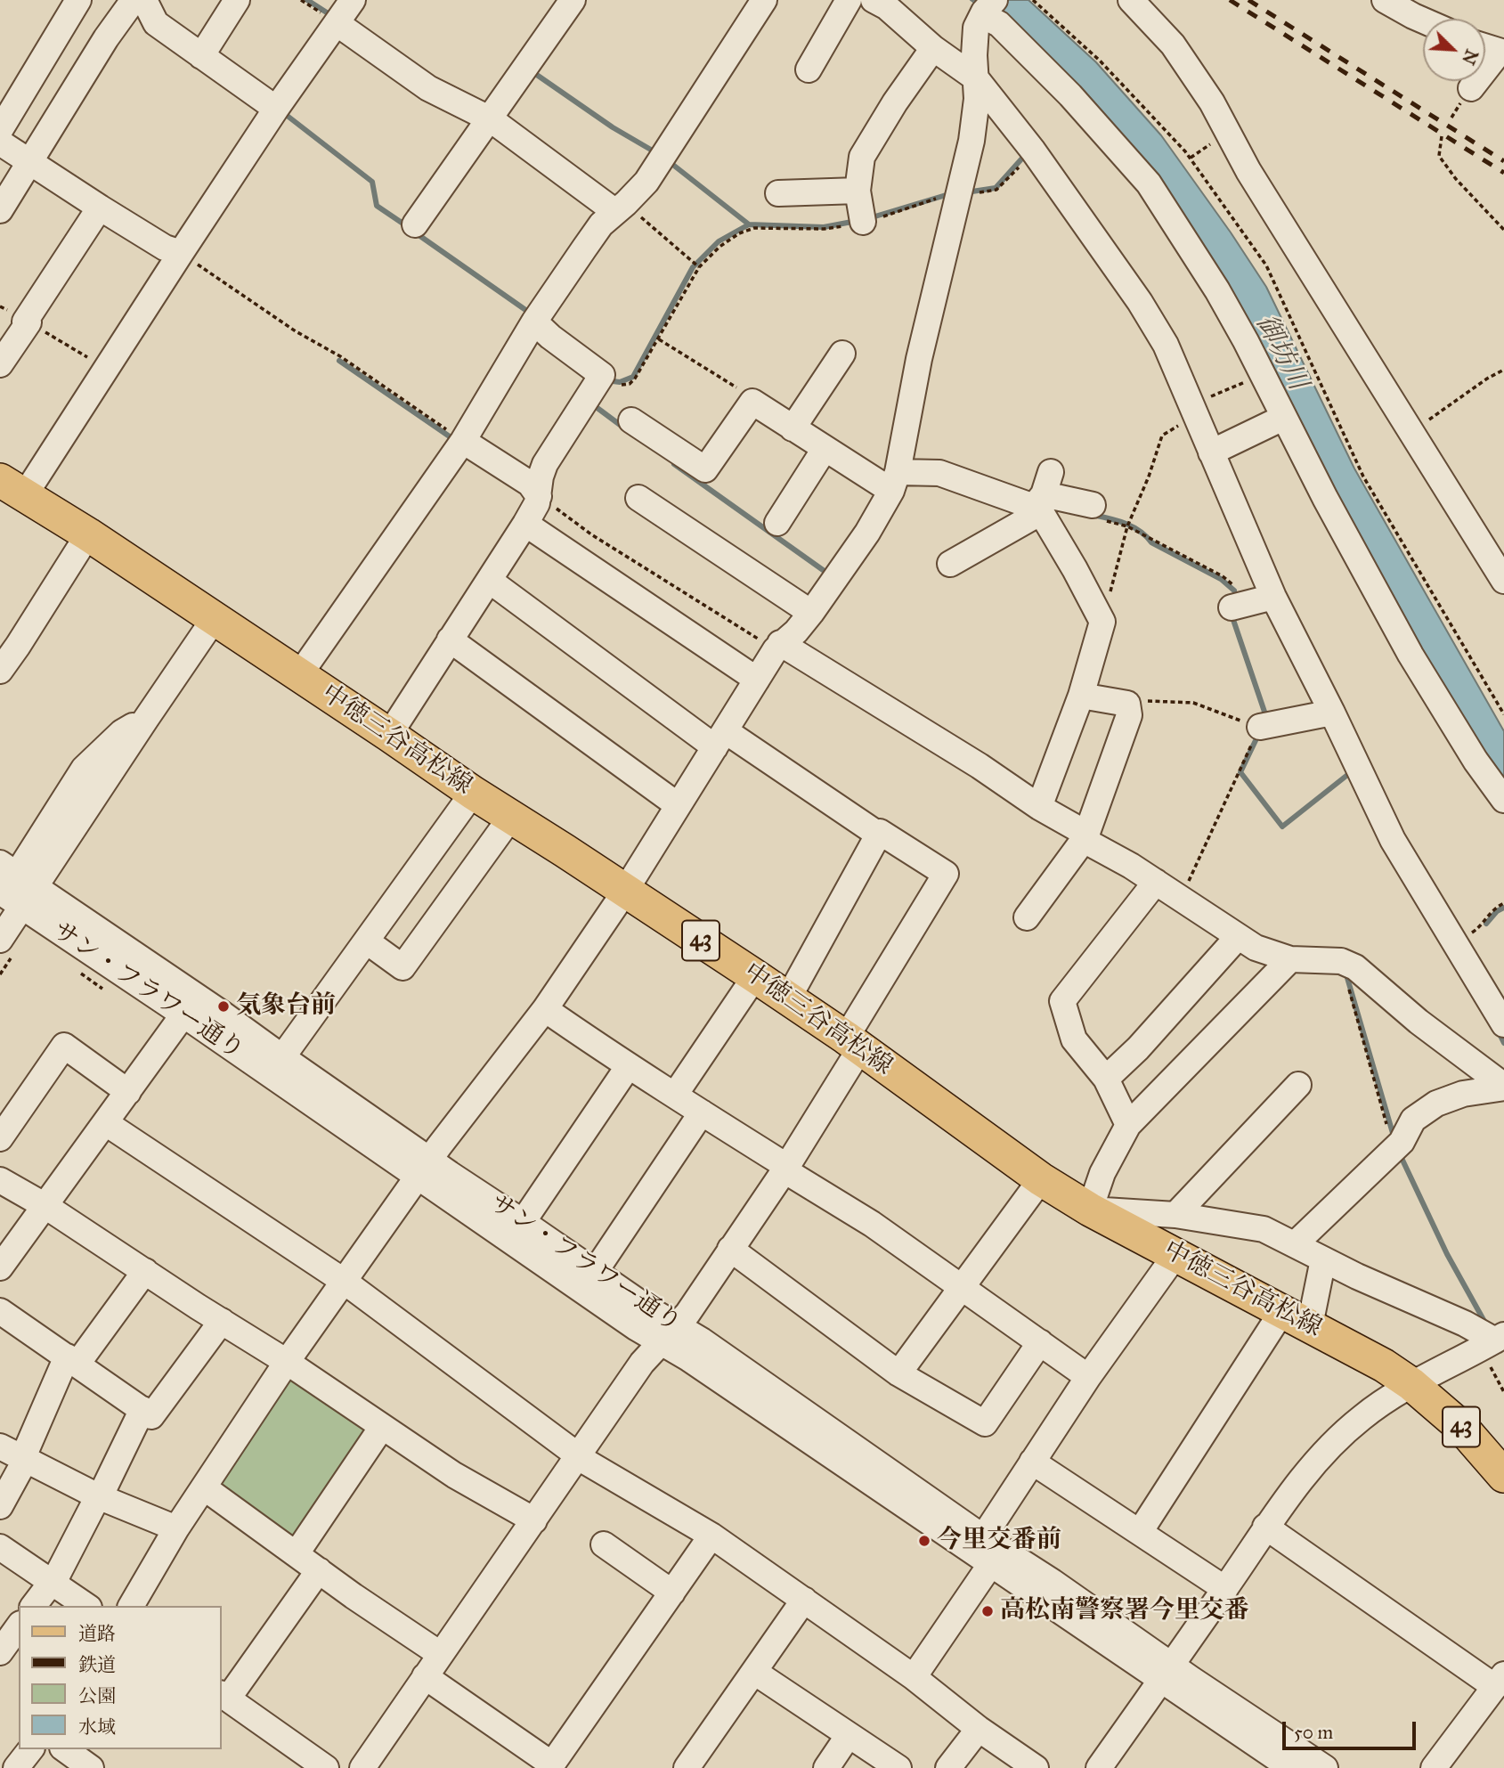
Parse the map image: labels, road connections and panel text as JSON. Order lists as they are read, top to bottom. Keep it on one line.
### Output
{"streets":{"main road":["中徳三谷高松線","43"],"street":["サン・フラワー通り"]},"water":["御坊川"],"places":["気象台前","今里交番前","高松南警察署今里交番"],"legend":["道路","鉄道","公園","水域"],"scale_bar":"50 m","north":"bottom right"}
